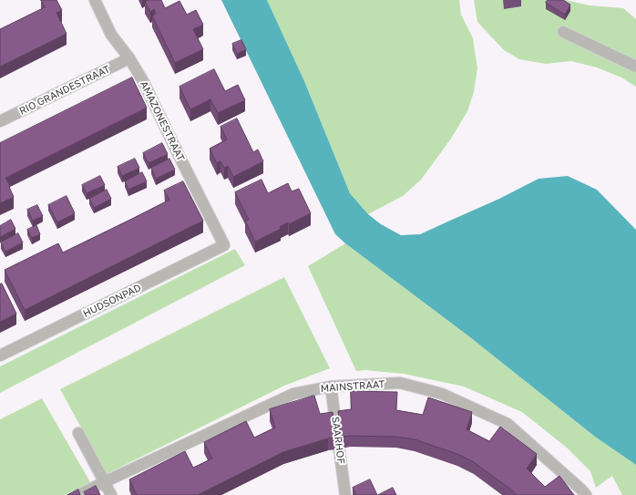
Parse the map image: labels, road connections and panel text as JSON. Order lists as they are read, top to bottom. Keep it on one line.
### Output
{"streets":{"street":["RIO GRANDESTRAAT","AMAZONESTRAAT","HUDSONPAD","MAINSTRAAT","SAARHOF"]},"crossings":[["RIO GRANDESTRAAT","AMAZONESTRAAT"],["AMAZONESTRAAT","HUDSONPAD"],["MAINSTRAAT","SAARHOF"]]}
